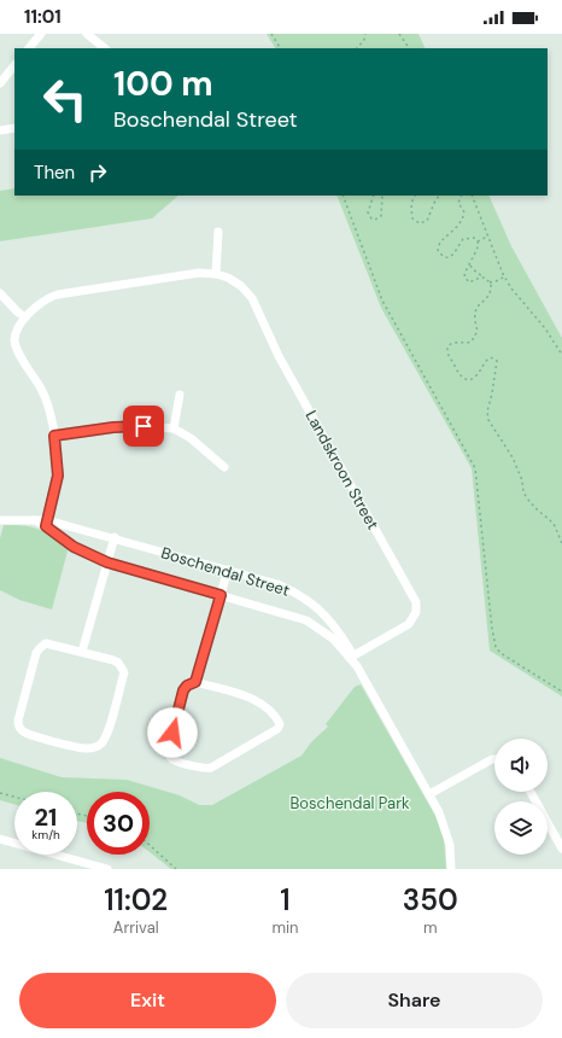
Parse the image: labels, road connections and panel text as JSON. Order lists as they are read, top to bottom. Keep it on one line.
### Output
{"streets":{"street":["Landskroon Street","Boschendal Street"]},"crossings":[["Landskroon Street","Boschendal Street"]],"parks":["Boschendal Park"],"page":{"status":"11:01","turn":["100 m","Boschendal Street"],"then":"Then","speed":"21 km/h","limit":"30","eta":["11:02","Arrival","1","min","350","m"],"buttons":["Exit","Share"]}}
